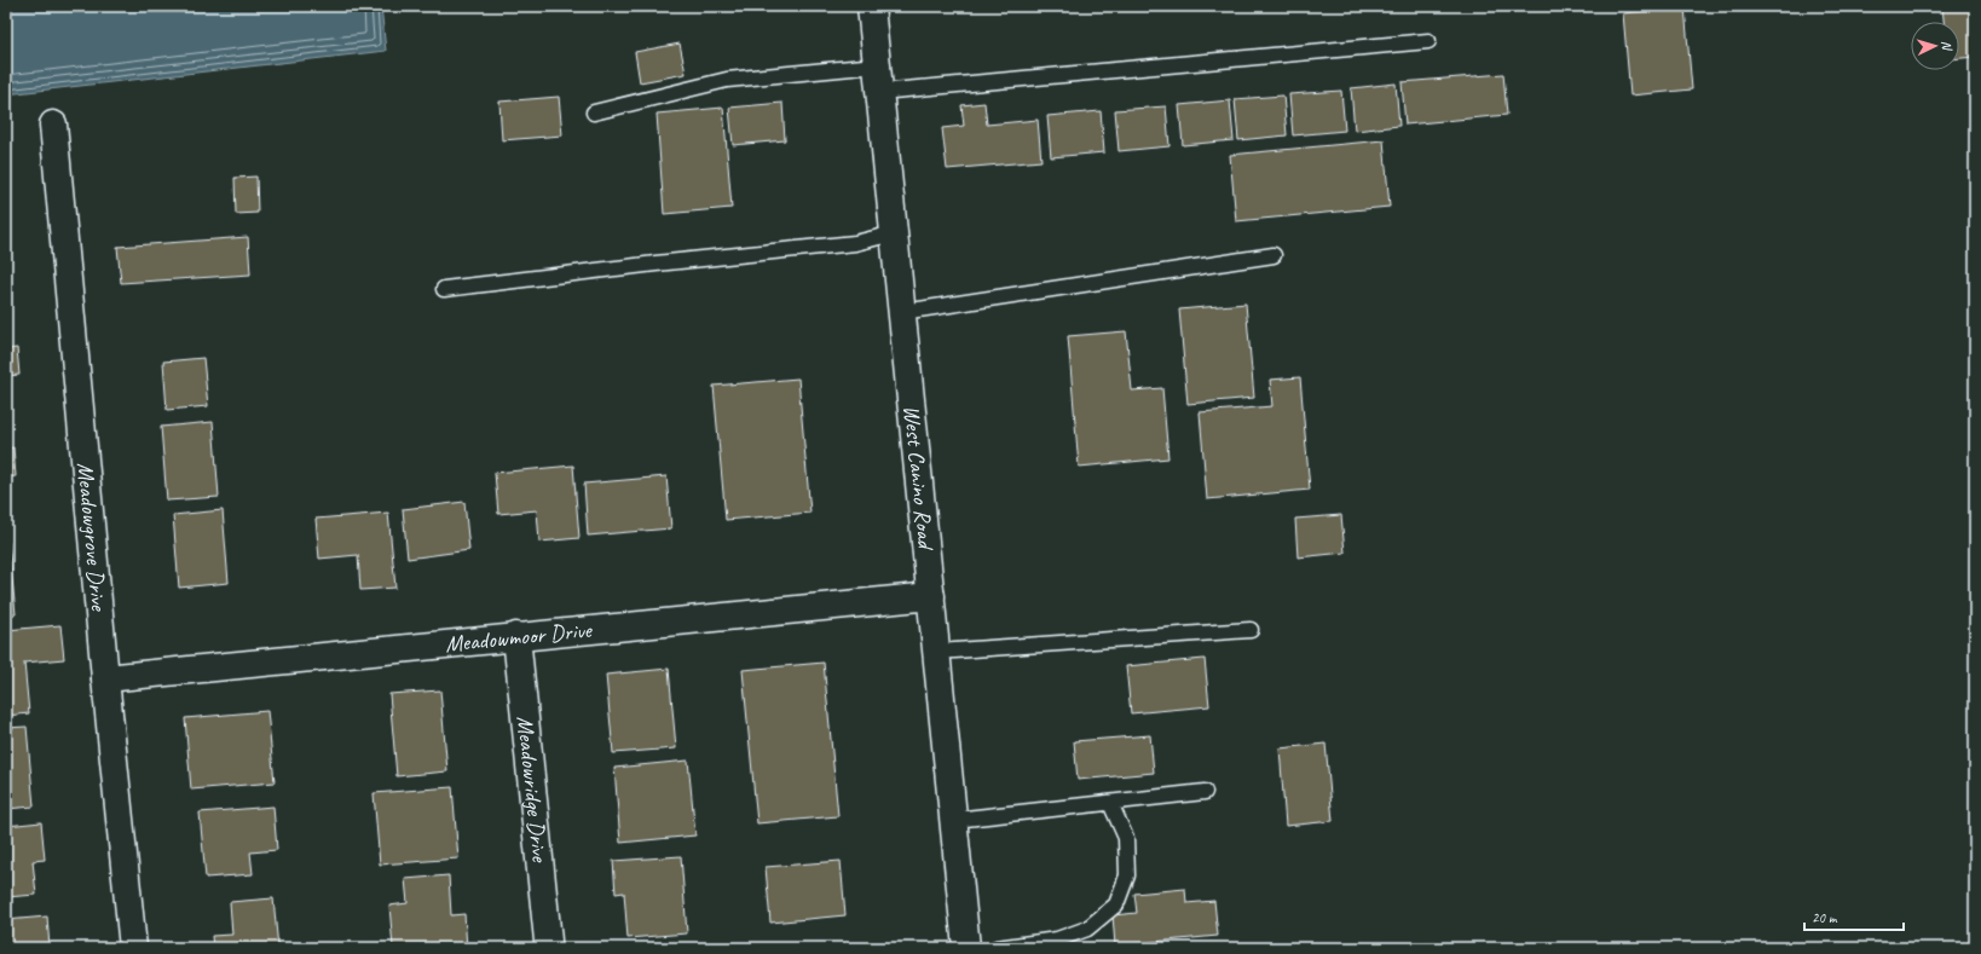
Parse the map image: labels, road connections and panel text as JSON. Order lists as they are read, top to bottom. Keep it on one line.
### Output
{"streets":{"street":["West Canino Road","Meadowgrove Drive","Meadowmoor Drive","Meadowridge Drive"]},"crossings":[["West Canino Road","Meadowmoor Drive"],["Meadowgrove Drive","Meadowmoor Drive"],["Meadowmoor Drive","Meadowridge Drive"]],"scale_bar":"20 m","north":"right"}
